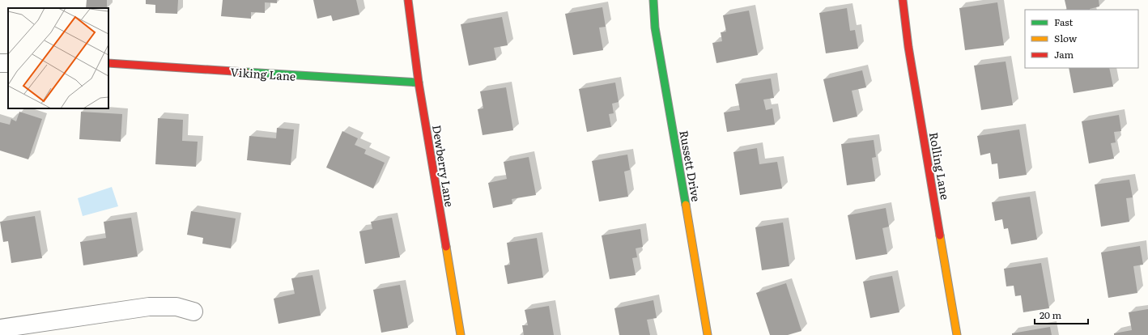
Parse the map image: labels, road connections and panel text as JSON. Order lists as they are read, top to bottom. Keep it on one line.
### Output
{"streets":{"street":["Viking Lane","Dewberry Lane","Russett Drive","Rolling Lane"]},"crossings":[["Viking Lane","Dewberry Lane"]],"legend":["Fast","Slow","Jam"],"scale_bar":"20 m"}
